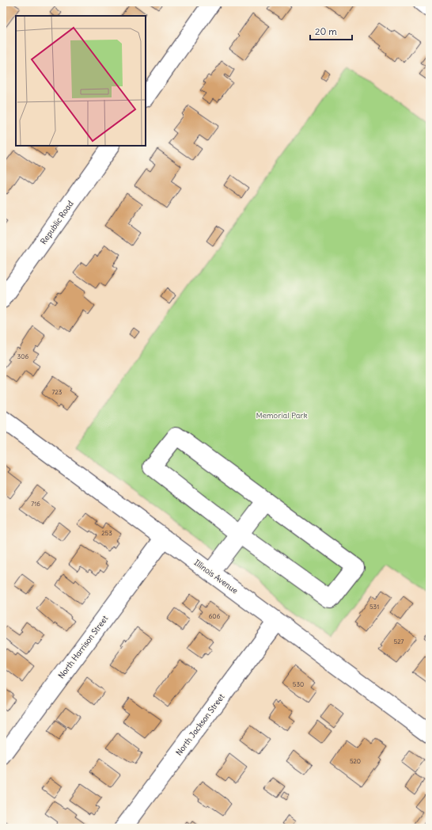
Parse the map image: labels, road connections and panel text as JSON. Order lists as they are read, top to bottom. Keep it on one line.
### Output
{"streets":{"street":["Republic Road","Illinois Avenue","North Harrison Street","North Jackson Street"]},"crossings":[["Illinois Avenue","North Harrison Street"],["Illinois Avenue","North Jackson Street"]],"parks":["Memorial Park"],"house_numbers":["306","723","716","253","531","606","527","530","520"],"scale_bar":"20 m"}
